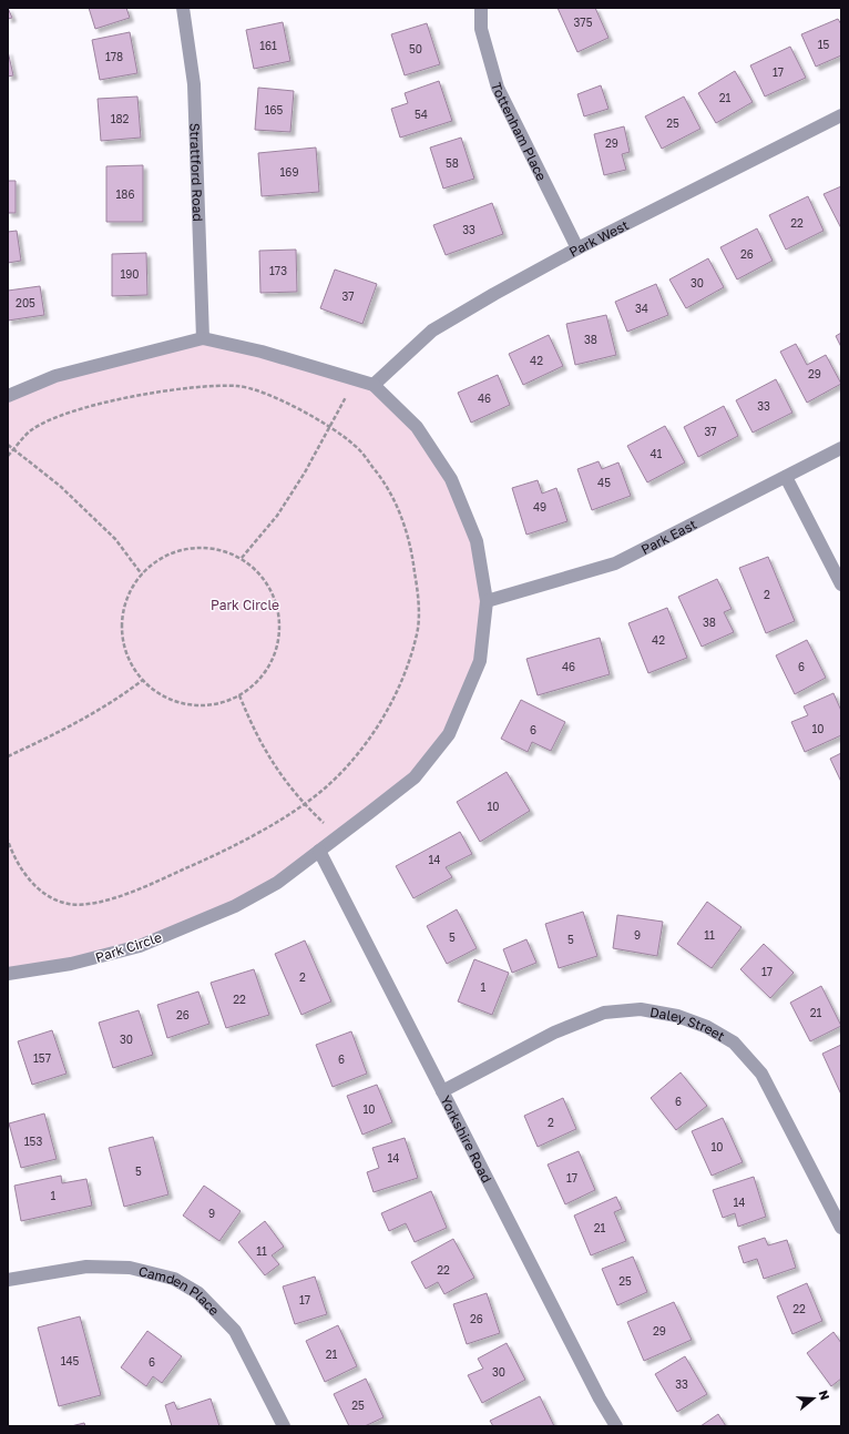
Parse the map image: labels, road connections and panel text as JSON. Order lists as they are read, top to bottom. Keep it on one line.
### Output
{"streets":{"street":["Tottenham Place","Strattford Road","Park West","Park East","Park Circle","Daley Street","Yorkshire Road","Camden Place"]},"crossings":[["Tottenham Place","Park West"],["Strattford Road","Park Circle"],["Park West","Park Circle"],["Park East","Park Circle"],["Park Circle","Yorkshire Road"],["Daley Street","Yorkshire Road"]],"parks":["Park Circle"],"house_numbers":["375","15","161","50","178","17","21","165","54","182","25","29","58","169","186","22","33","26","173","190","30","37","205","34","38","42","29","46","33","37","41","45","49","2","38","42","46","6","10","6","10","14","9","11","5","5","17","2","1","22","21","26","30","157","6","6","10","2","153","10","14","5","17","1","14","9","21","11","22","25","17","22","26","29","21","145","6","30","33","25"],"north":"right"}
